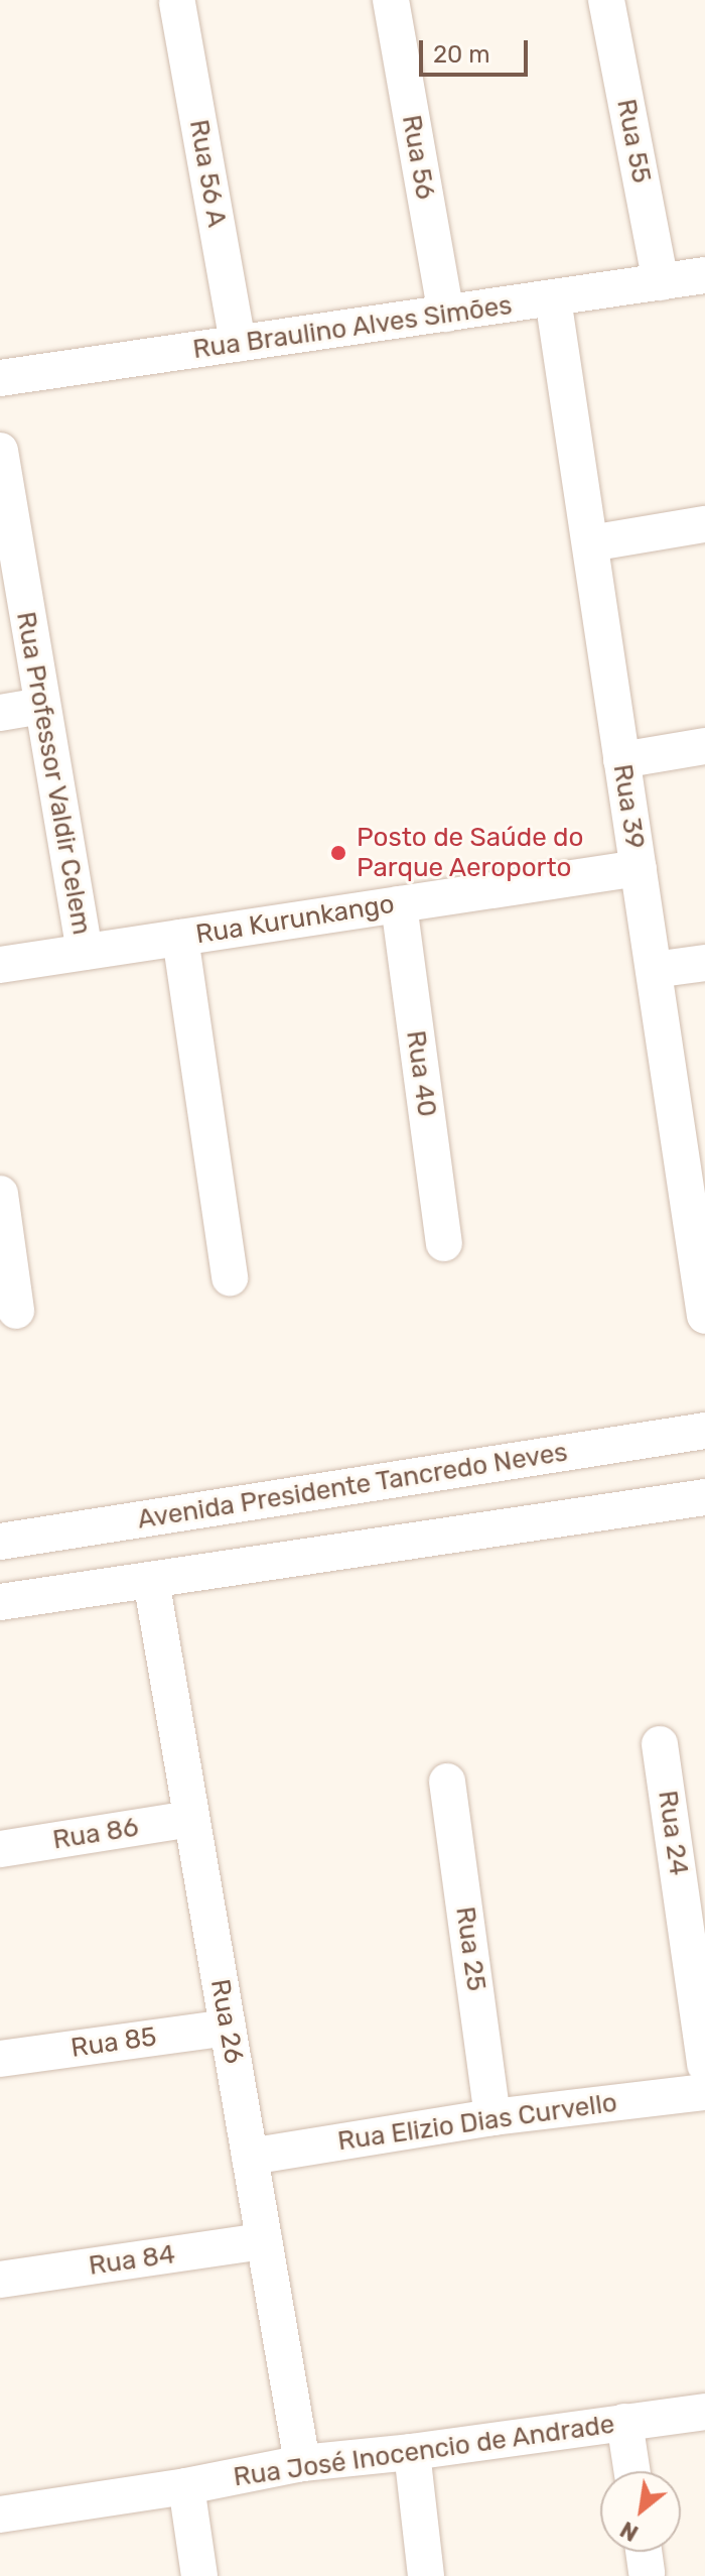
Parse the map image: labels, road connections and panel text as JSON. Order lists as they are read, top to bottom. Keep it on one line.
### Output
{"streets":{"street":["Rua 55","Rua 56","Rua 56 A","Rua Braulino Alves Simões","Rua Professor Valdir Celem","Rua 39","Rua Kurunkango","Rua 40","Avenida Presidente Tancredo Neves","Rua 24","Rua 86","Rua 25","Rua 26","Rua 85","Rua Elizio Dias Curvello","Rua 84","Rua José Inocencio de Andrade"]},"crossings":[["Rua 55","Rua Braulino Alves Simões"],["Rua 56","Rua Braulino Alves Simões"],["Rua 56 A","Rua Braulino Alves Simões"],["Rua Braulino Alves Simões","Rua 39"],["Rua Professor Valdir Celem","Rua Kurunkango"],["Rua 39","Rua Kurunkango"],["Rua Kurunkango","Rua 40"],["Rua 86","Rua 26"],["Rua 25","Rua Elizio Dias Curvello"],["Rua 26","Rua 85"],["Rua 26","Rua Elizio Dias Curvello"],["Rua 26","Rua 84"],["Rua 26","Rua José Inocencio de Andrade"]],"places":["Posto de Saúde do Parque Aeroporto"],"scale_bar":"20 m","north":"bottom left"}
